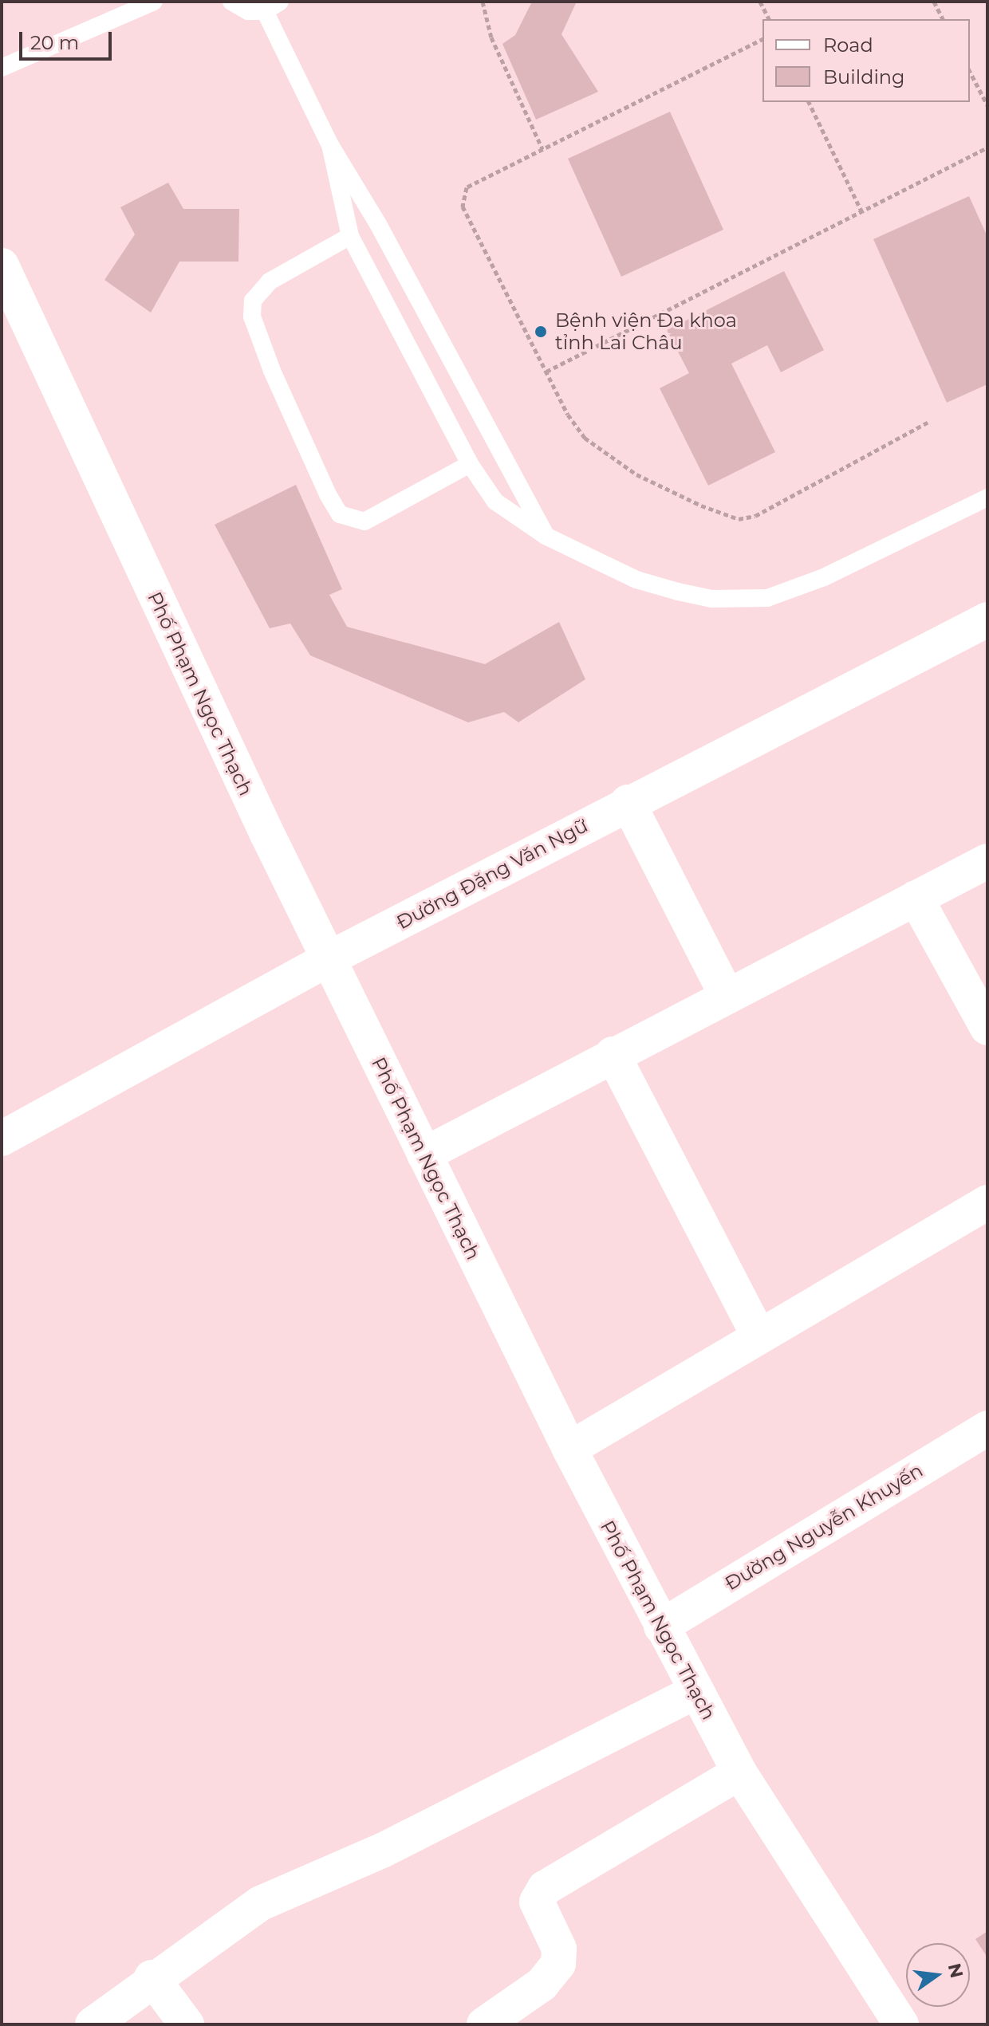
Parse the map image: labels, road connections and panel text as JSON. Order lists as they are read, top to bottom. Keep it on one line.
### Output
{"streets":{"street":["Phố Phạm Ngọc Thạch","Đường Đặng Văn Ngữ","Đường Nguyễn Khuyến"]},"crossings":[["Phố Phạm Ngọc Thạch","Đường Đặng Văn Ngữ"],["Phố Phạm Ngọc Thạch","Đường Nguyễn Khuyến"]],"places":["Bệnh viện Đa khoa tỉnh Lai Châu"],"legend":["Road","Building"],"scale_bar":"20 m","north":"right"}
